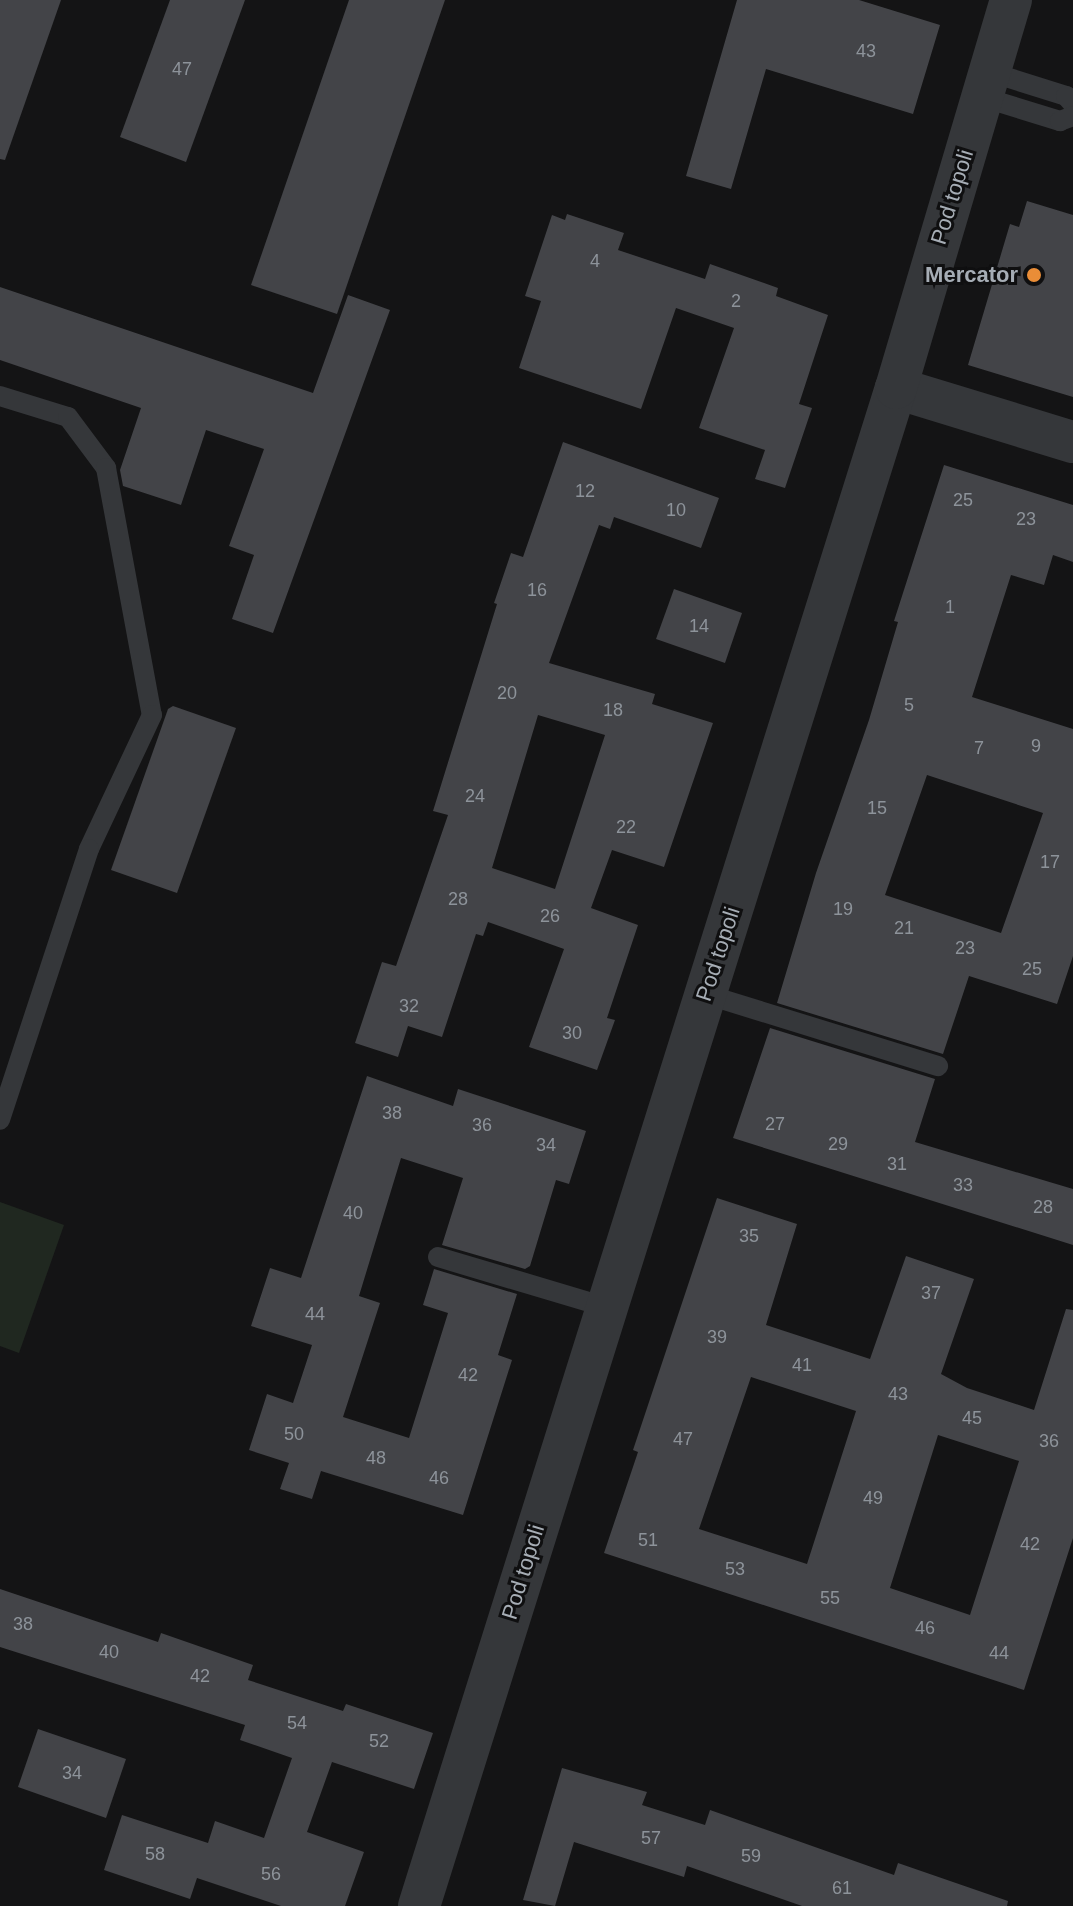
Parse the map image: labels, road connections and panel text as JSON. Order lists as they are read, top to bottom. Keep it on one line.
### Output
{"streets":{"street":["Pod topoli"]},"places":["Mercator"],"house_numbers":["43","47","4","2","12","25","10","23","16","1","14","20","5","18","9","7","24","15","22","17","28","19","26","21","23","25","32","30","38","27","36","29","34","31","33","28","40","35","37","44","39","41","42","43","45","50","47","36","48","46","49","51","42","53","55","38","46","40","44","42","54","52","34","57","58","59","56","61"]}
